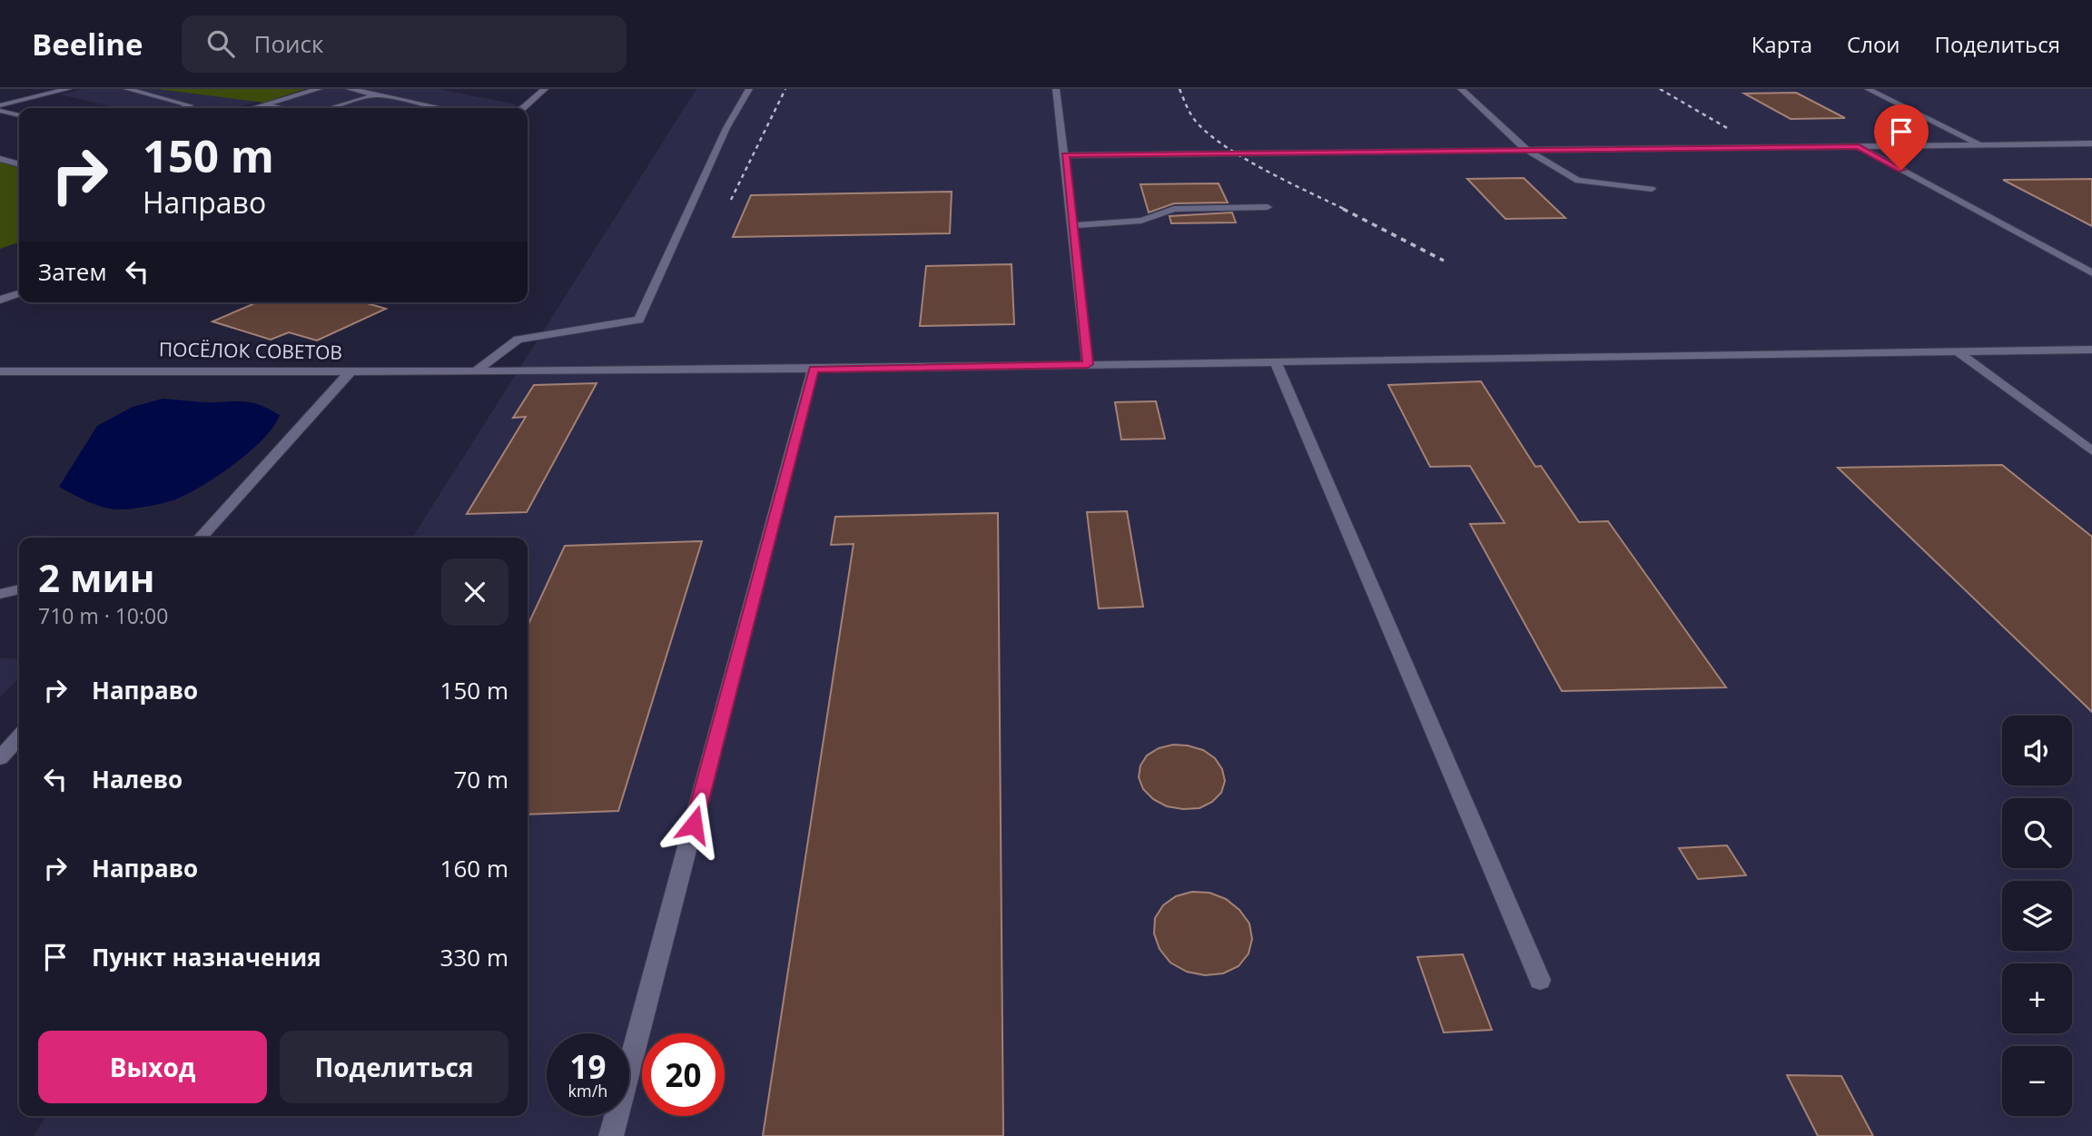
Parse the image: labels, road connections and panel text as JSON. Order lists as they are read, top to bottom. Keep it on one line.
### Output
{"streets":{"street":["ПОСЁЛОК СОВЕТОВ"]},"page":{"header":"Beeline","search":"Поиск","nav":["Карта","Слои","Поделиться"],"turn":["150 m","Направо"],"then":"Затем","heading":["2 мин","710 m · 10:00"],"list":[{"name":"Направо","value":"150 m"},{"name":"Налево","value":"70 m"},{"name":"Направо","value":"160 m"},{"name":"Пункт назначения","value":"330 m"}],"map_buttons":["+","−"],"buttons":["Выход","Поделиться"],"speed":"19 km/h","limit":"20"}}
